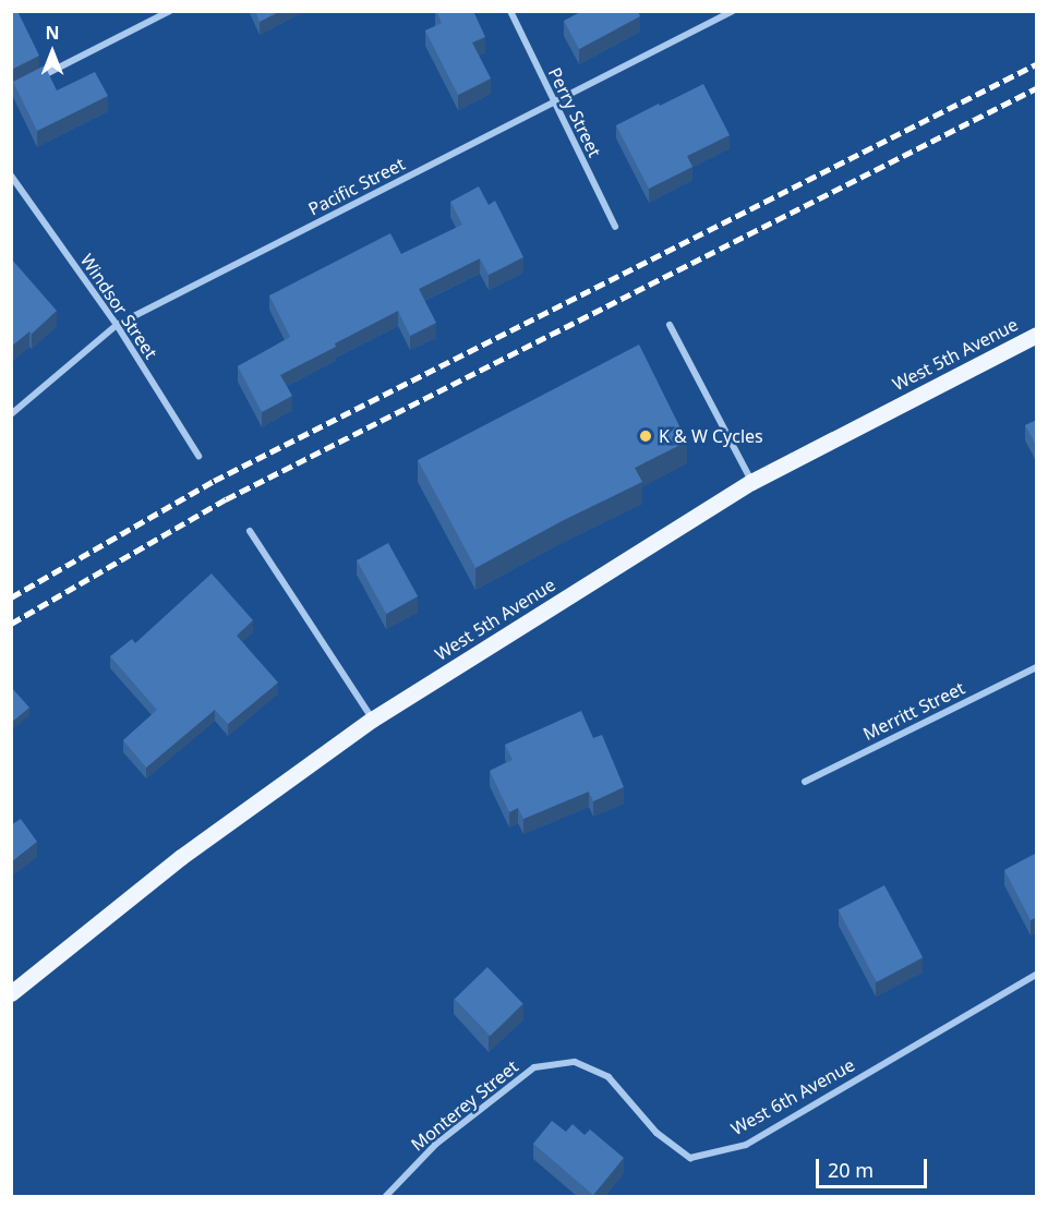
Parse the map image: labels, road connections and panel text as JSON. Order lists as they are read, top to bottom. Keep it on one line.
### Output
{"streets":{"main road":["West 5th Avenue"],"street":["Perry Street","Pacific Street","Windsor Street","Merritt Street","West 6th Avenue","Monterey Street"]},"crossings":[["Perry Street","Pacific Street"],["Pacific Street","Windsor Street"],["West 6th Avenue","Monterey Street"]],"places":["K & W Cycles"],"scale_bar":"20 m","north":"top"}
